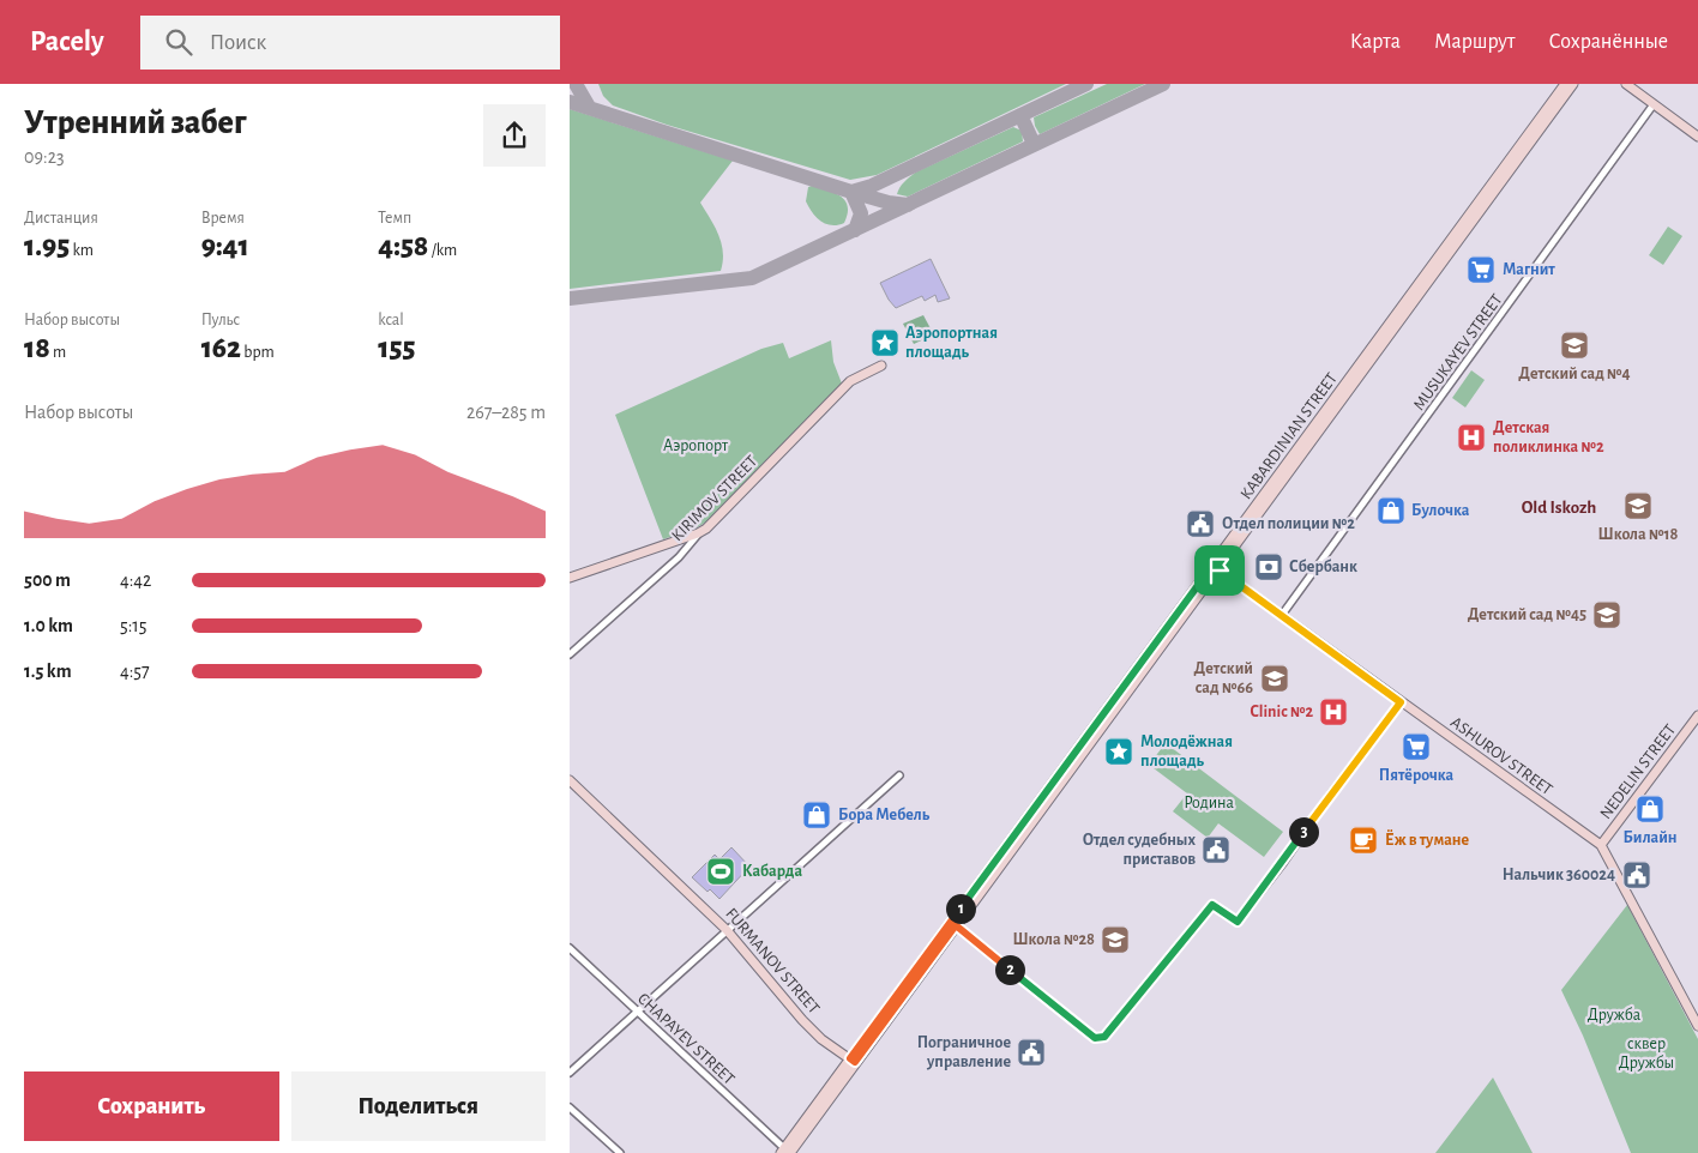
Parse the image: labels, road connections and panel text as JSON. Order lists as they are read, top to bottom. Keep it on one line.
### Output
{"streets":{"main road":["KABARDINIAN STREET","KIRIMOV STREET","ASHUROV STREET","NEDELIN STREET","FURMANOV STREET"],"street":["MUSUKAYEV STREET","CHAPAYEV STREET"]},"crossings":[["MUSUKAYEV STREET","ASHUROV STREET"],["KABARDINIAN STREET","ASHUROV STREET"],["KABARDINIAN STREET","FURMANOV STREET"],["KABARDINIAN STREET","CHAPAYEV STREET"],["ASHUROV STREET","NEDELIN STREET"]],"districts":["Old Iskozh"],"parks":["Аэропорт","Родина","Дружба","сквер Дружбы"],"places":{"supermarket":["Магнит","Пятёрочка"],"place":["Аэропортная площадь","Молодёжная площадь"],"school or university":["Детский сад №4","Школа №18","Детский сад №45","Детский сад №66","Школа №28"],"hospital":["Детская поликлинка №2","Clinic №2"],"shop":["Булочка","Билайн","Бора Мебель"],"public building":["Отдел полиции №2","Отдел судебных приставов","Нальчик 360024","Пограничное управление"],"bank":["Сбербанк"],"cafe":["Ёж в тумане"],"sports":["Кабарда"]},"page":{"header":"Pacely","search":"Поиск","nav":["Карта","Маршрут","Сохранённые"],"heading":["Утренний забег","09:23"],"stats":[["Дистанция","1.95 km"],["Время","9:41"],["Темп","4:58 /km"],["Набор высоты","18 m"],["Пульс","162 bpm"],["kcal","155"]],"chart":["Набор высоты","267–285 m"],"list":[{"name":"500 m","note":"4:42"},{"name":"1.0 km","note":"5:15"},{"name":"1.5 km","note":"4:57"}],"pins":["3","1","2"],"buttons":["Сохранить","Поделиться"]}}
